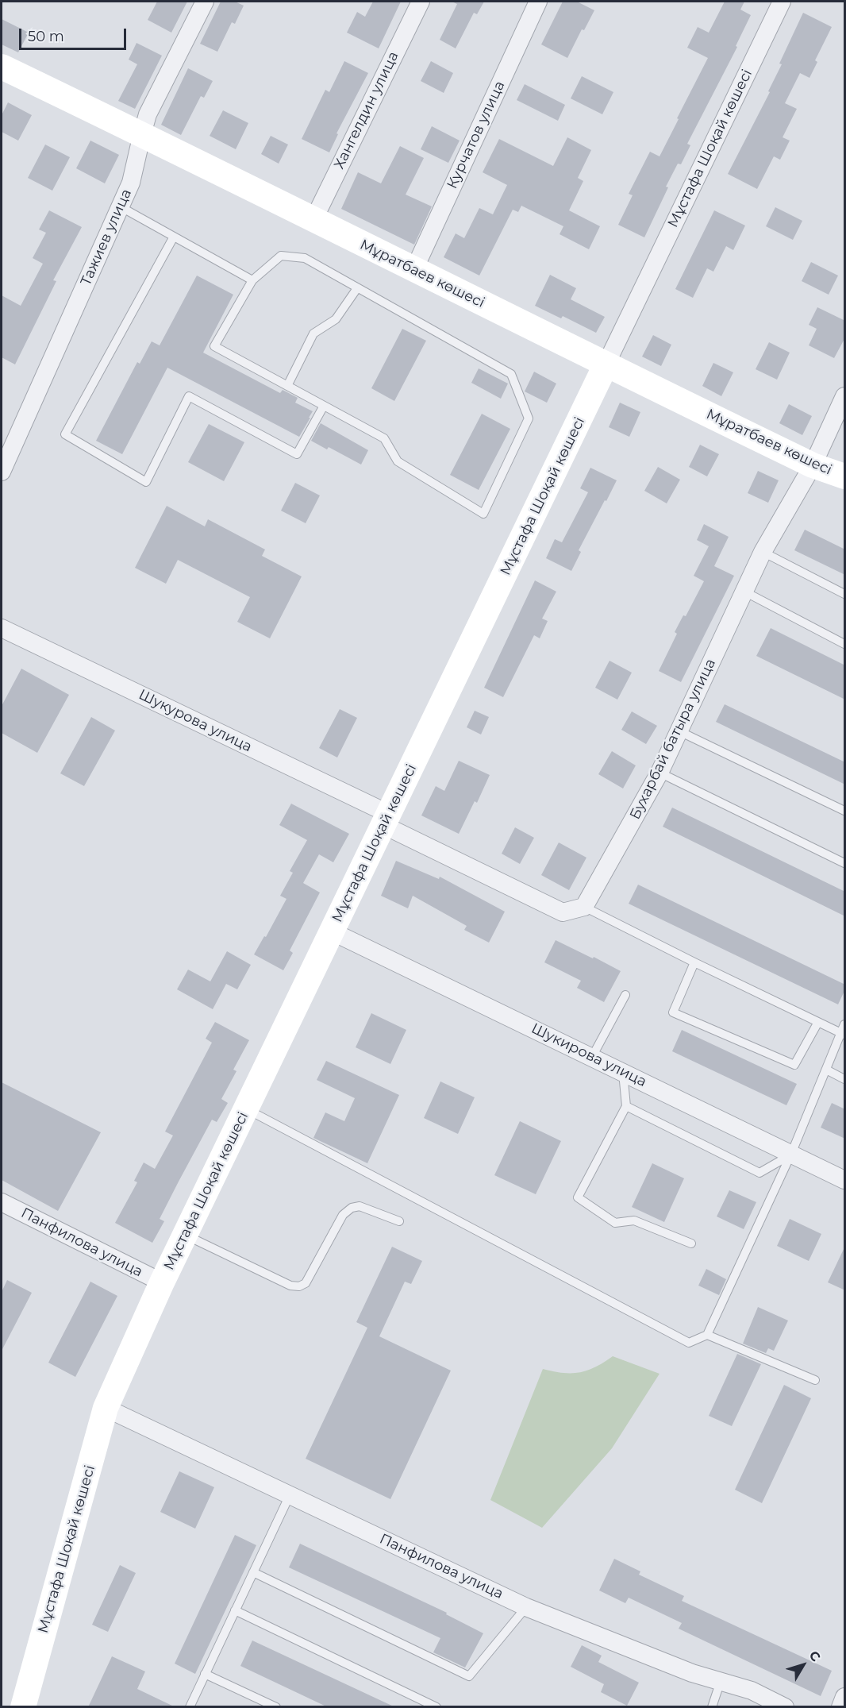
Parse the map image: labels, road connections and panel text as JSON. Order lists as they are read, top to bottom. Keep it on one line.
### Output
{"streets":{"street":["Хангелдин улица","Курчатов улица","Мұстафа Шоқай көшесі","Тажиев улица","Мұратбаев көшесі","Шукурова улица","Бухарбай батыра улица","Шукирова улица","Панфилова улица"]},"crossings":[["Хангелдин улица","Мұратбаев көшесі"],["Курчатов улица","Мұратбаев көшесі"],["Мұстафа Шоқай көшесі","Мұратбаев көшесі"],["Мұстафа Шоқай көшесі","Шукурова улица"],["Мұстафа Шоқай көшесі","Шукирова улица"],["Мұстафа Шоқай көшесі","Панфилова улица"],["Тажиев улица","Мұратбаев көшесі"],["Мұратбаев көшесі","Бухарбай батыра улица"]],"scale_bar":"50 m","north":"top right"}
